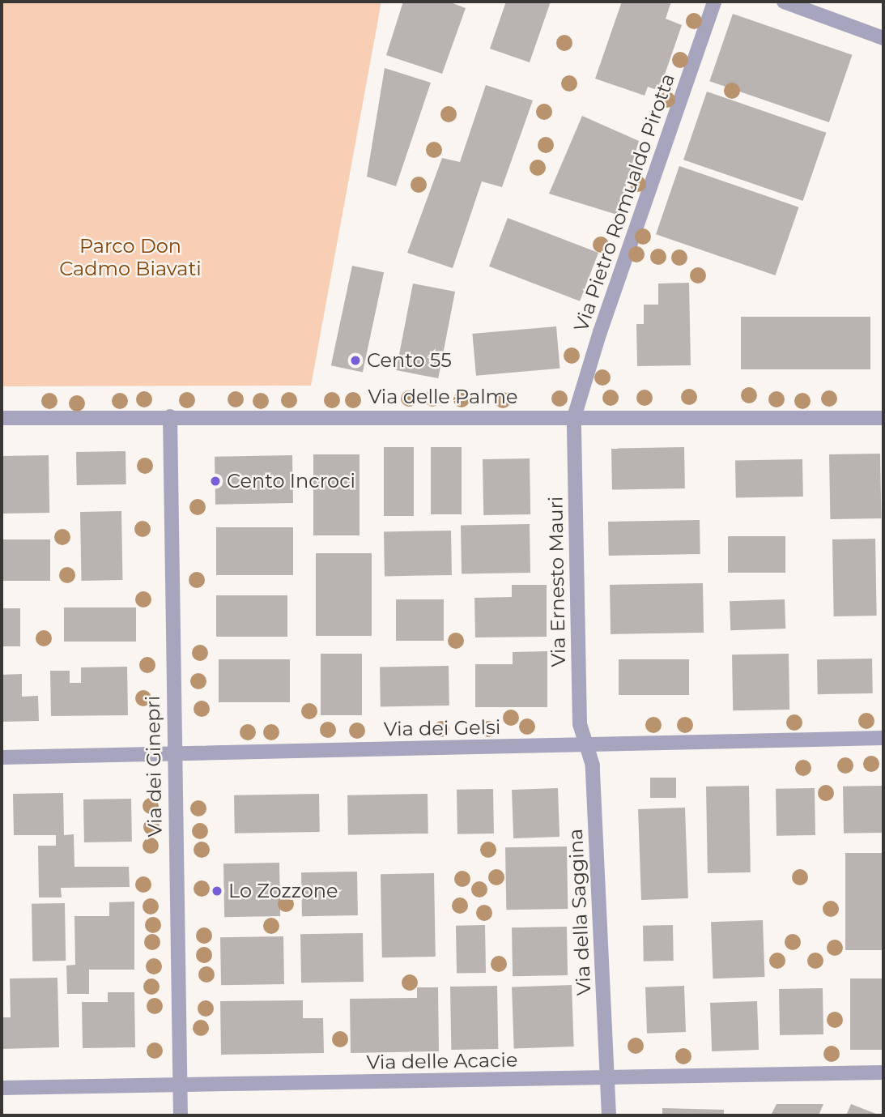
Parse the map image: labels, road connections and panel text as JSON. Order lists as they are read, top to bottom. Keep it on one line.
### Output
{"streets":{"street":["Via Pietro Romualdo Pirotta","Via delle Palme","Via Ernesto Mauri","Via dei Gelsi","Via dei Ginepri","Via della Saggina","Via delle Acacie"]},"crossings":[["Via Pietro Romualdo Pirotta","Via delle Palme"],["Via Pietro Romualdo Pirotta","Via Ernesto Mauri"],["Via delle Palme","Via Ernesto Mauri"],["Via delle Palme","Via dei Ginepri"],["Via Ernesto Mauri","Via dei Gelsi"],["Via Ernesto Mauri","Via della Saggina"],["Via dei Gelsi","Via dei Ginepri"],["Via dei Gelsi","Via della Saggina"],["Via dei Ginepri","Via delle Acacie"],["Via della Saggina","Via delle Acacie"]],"parks":["Parco Don Cadmo Biavati"],"places":["Cento 55","Cento Incroci","Lo Zozzone"]}
